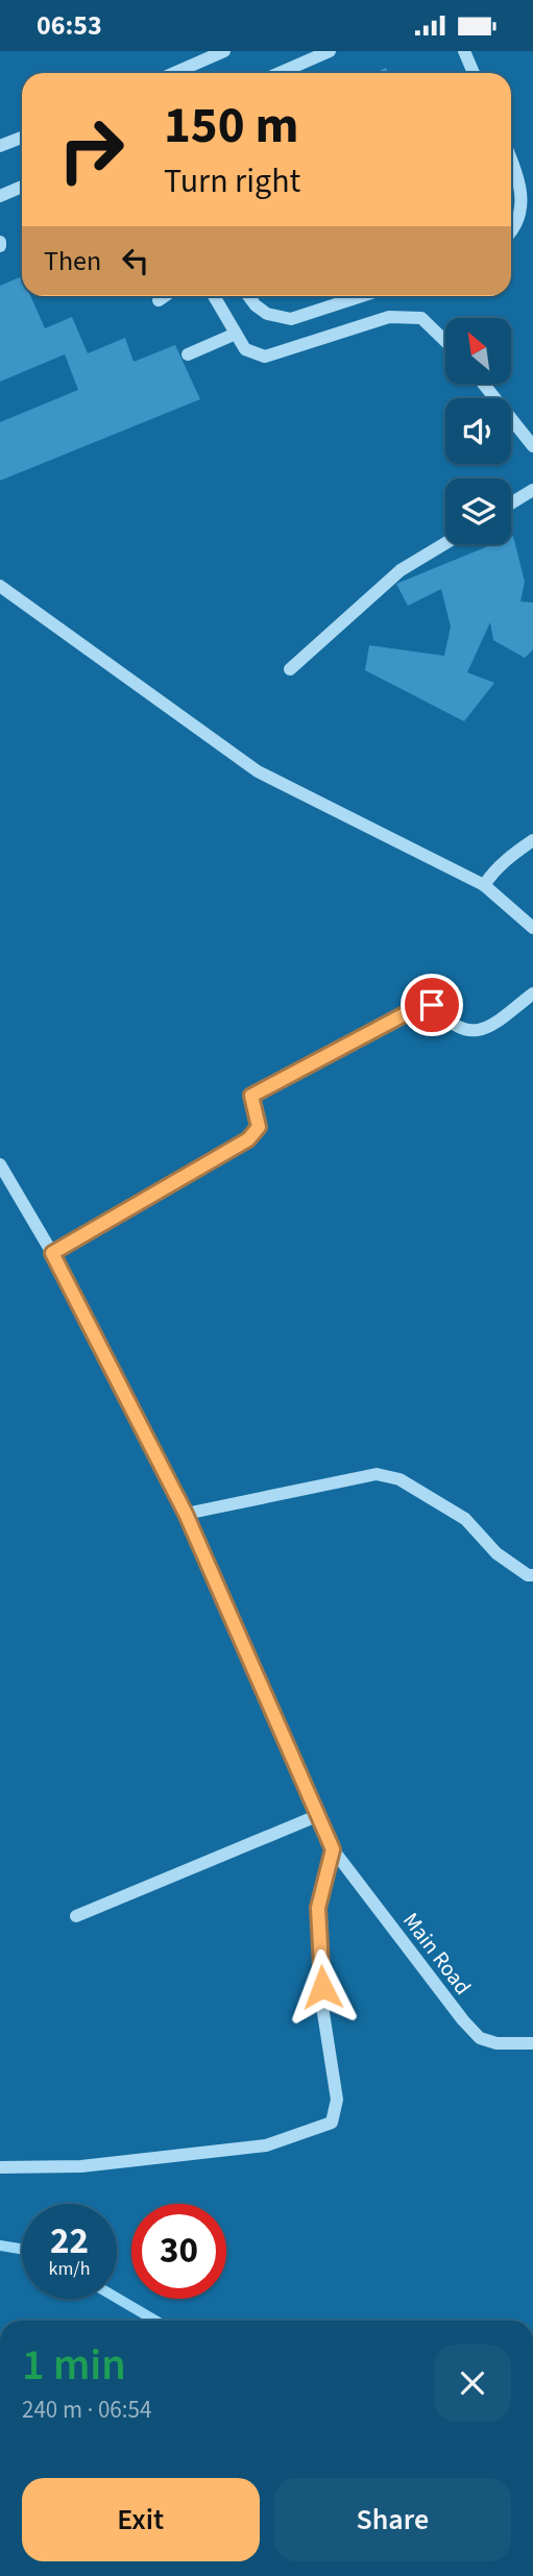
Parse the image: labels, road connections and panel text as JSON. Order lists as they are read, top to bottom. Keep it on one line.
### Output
{"streets":{"street":["Main Road"]},"north":"top left","page":{"status":"06:53","turn":["150 m","Turn right"],"then":"Then","speed":"22 km/h","limit":"30","heading":["1 min","240 m · 06:54"],"buttons":["Exit","Share"]}}
